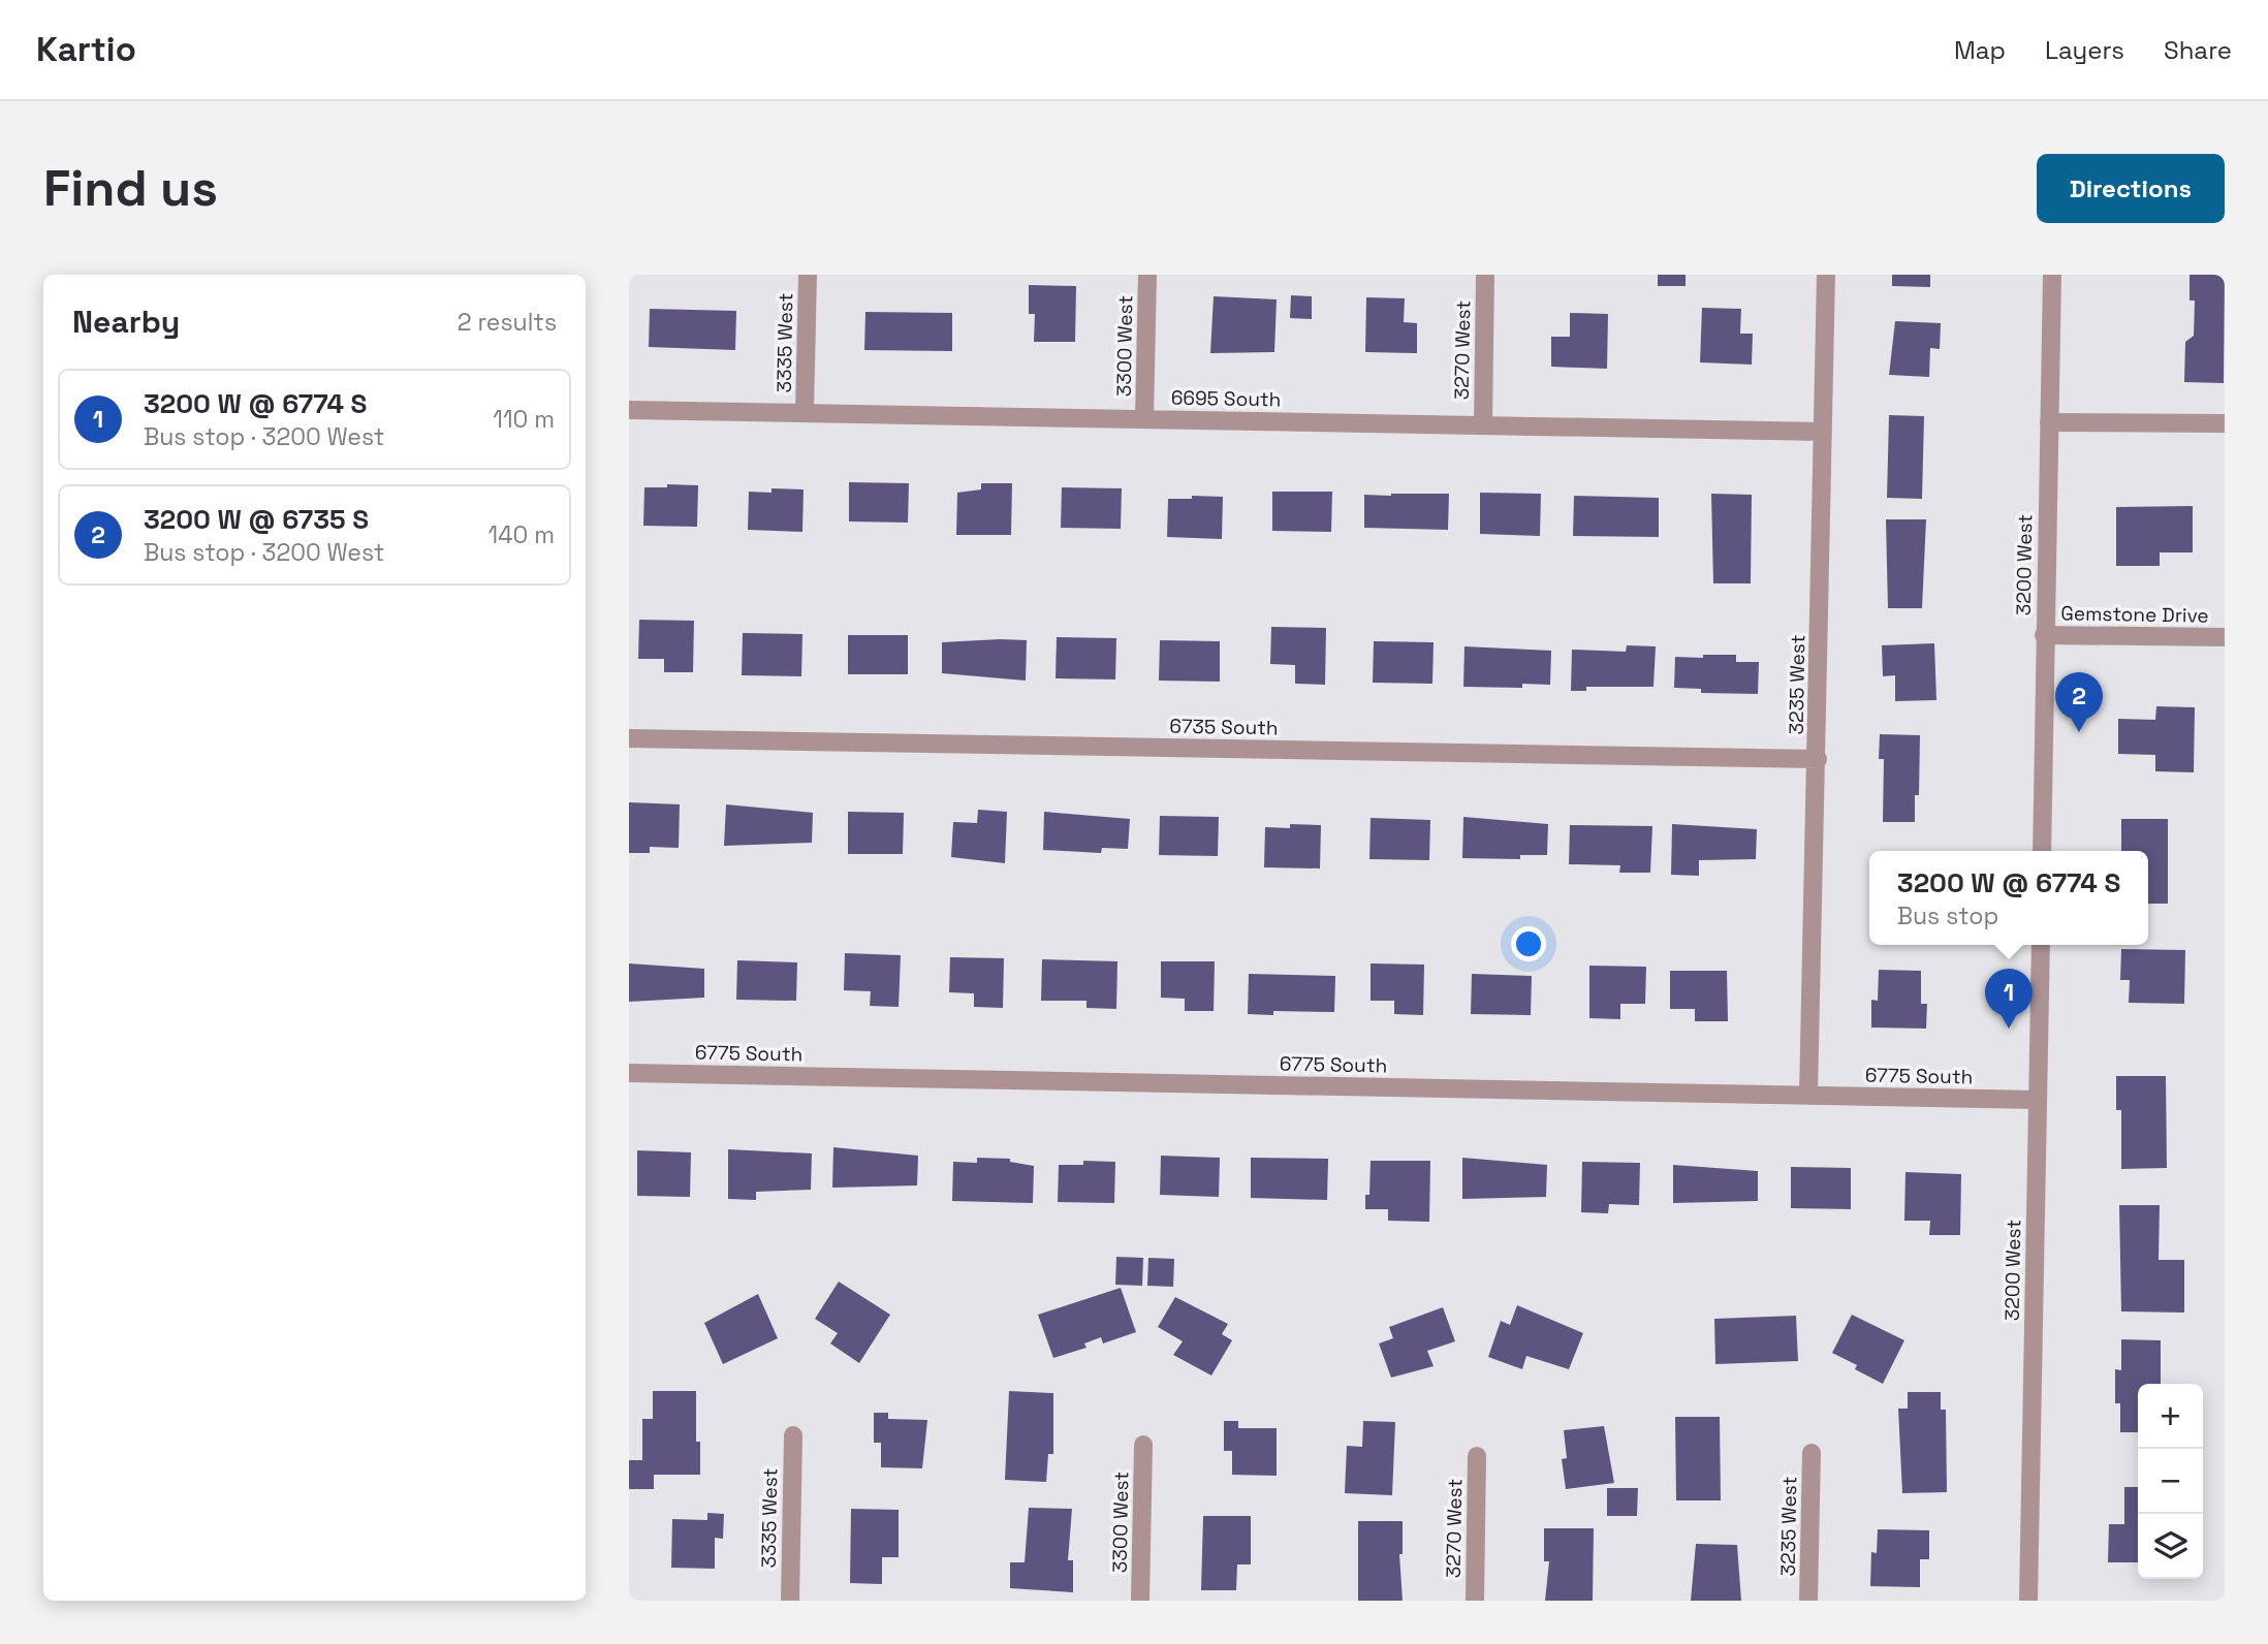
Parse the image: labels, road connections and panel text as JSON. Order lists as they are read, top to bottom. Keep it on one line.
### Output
{"streets":{"street":["3335 West","3300 West","3270 West","6695 South","3200 West","Gemstone Drive","3235 West","6735 South","6775 South"]},"crossings":[["3335 West","6695 South"],["3300 West","6695 South"],["3270 West","6695 South"],["6695 South","3235 West"],["3200 West","Gemstone Drive"],["3200 West","6775 South"],["3235 West","6735 South"],["3235 West","6775 South"]],"page":{"header":"Kartio","nav":["Map","Layers","Share"],"buttons":"Directions","title":"Find us","heading":["Nearby","2 results"],"list":[{"mark":"1","name":"3200 W @ 6774 S","note":"Bus stop · 3200 West","value":"110 m"},{"mark":"2","name":"3200 W @ 6735 S","note":"Bus stop · 3200 West","value":"140 m"}],"pins":["2","1"],"popup":["3200 W @ 6774 S","Bus stop"],"map_buttons":["+","−"]}}
